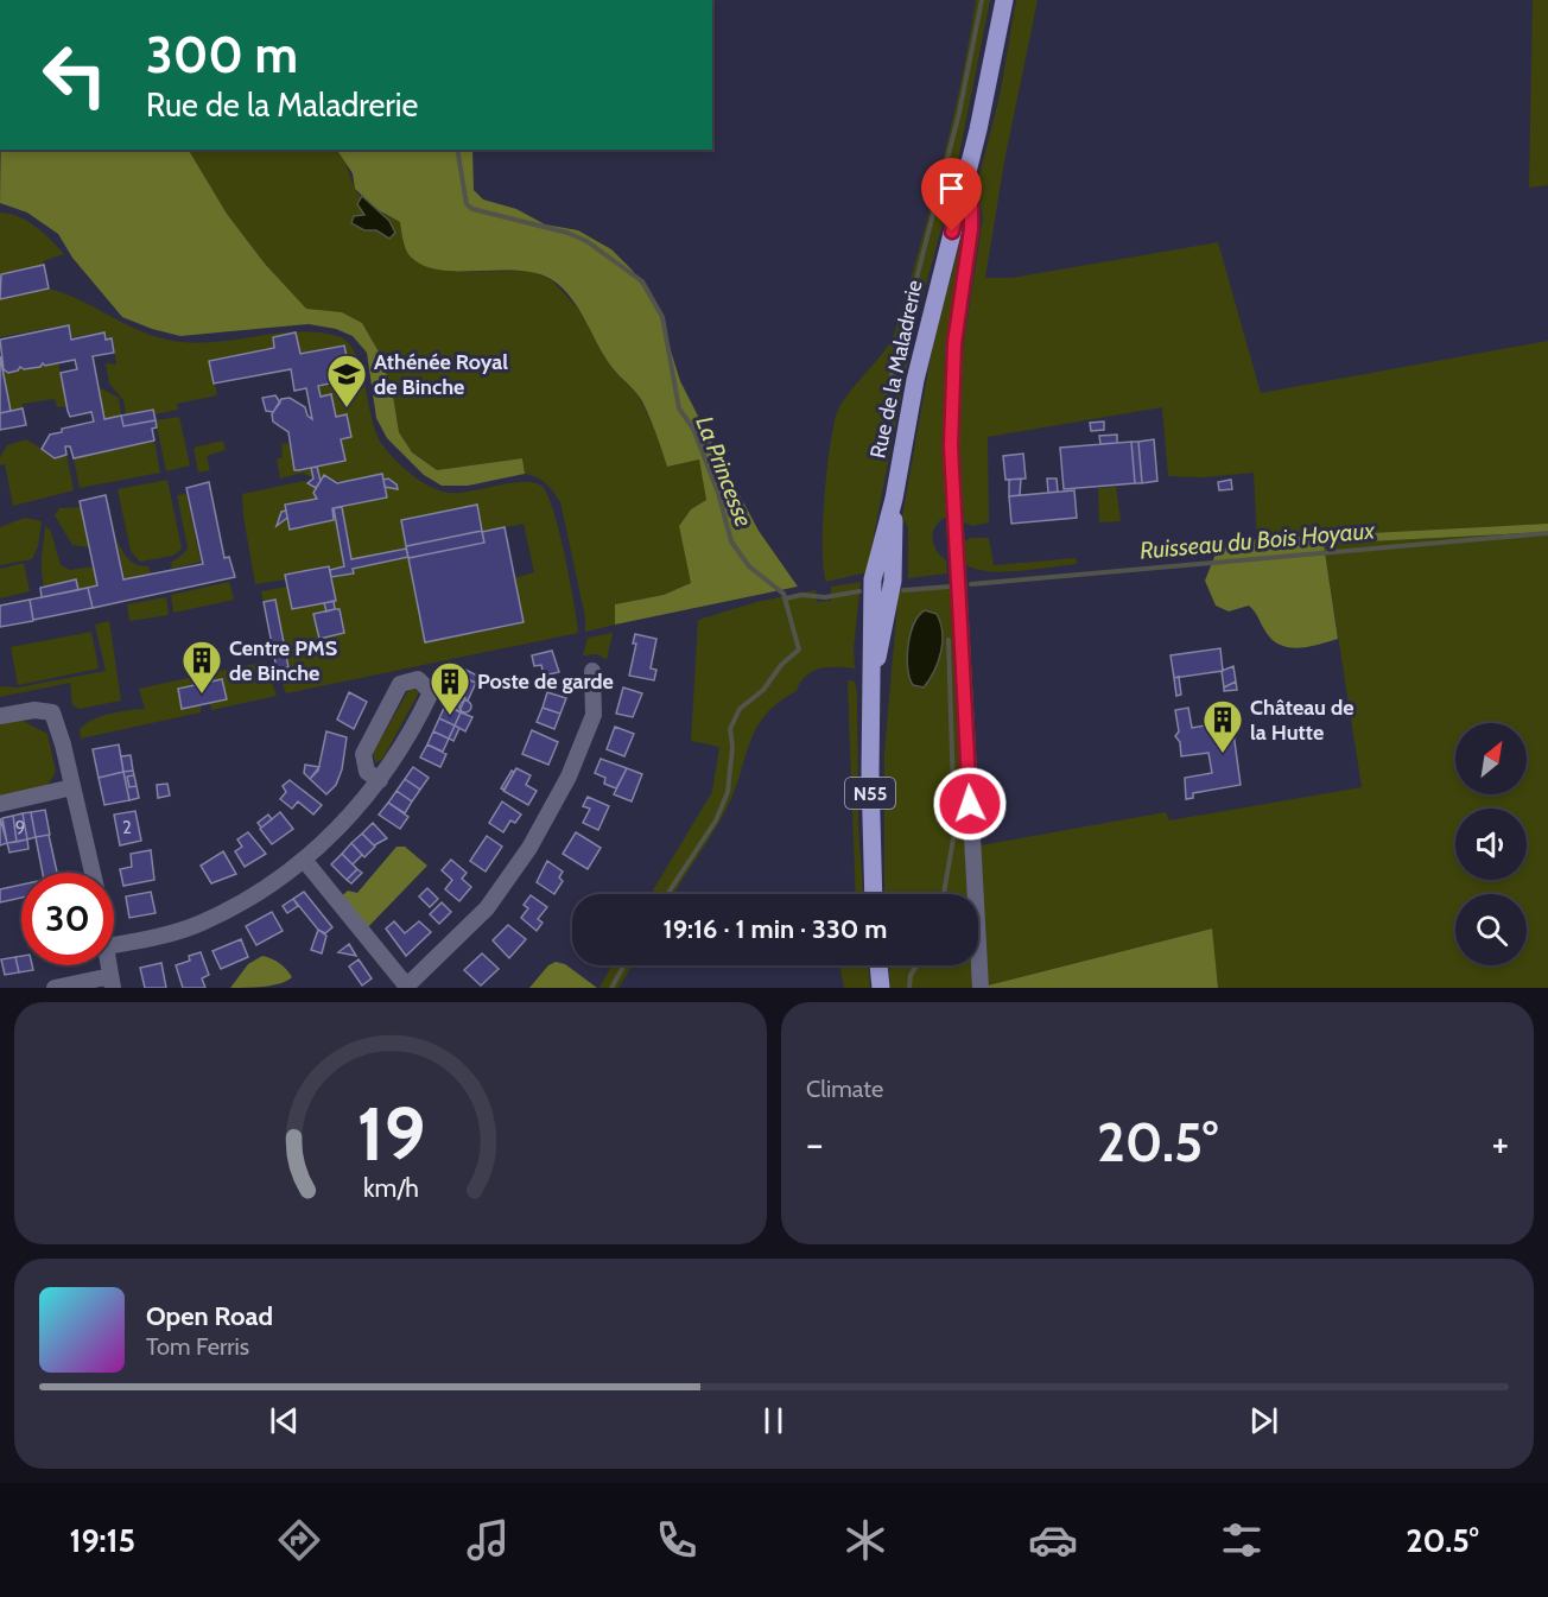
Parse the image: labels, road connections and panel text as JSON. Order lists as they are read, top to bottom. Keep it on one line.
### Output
{"streets":{"main road":["Rue de la Maladrerie","N55"]},"water":["La Princesse","Ruisseau du Bois Hoyaux"],"places":{"school or university":["Athénée Royal de Binche"],"building":["Centre PMS de Binche","Poste de garde","Château de la Hutte"]},"house_numbers":["9","2"],"north":"top right","page":{"turn":["300 m","Rue de la Maladrerie"],"limit":"30","trip":"19:16 · 1 min · 330 m","tile":"Climate","heat":["−","20.5°","+"],"song":["Open Road","Tom Ferris"],"tabs":["19:15","20.5°"],"gauge":["19","km/h"]}}
